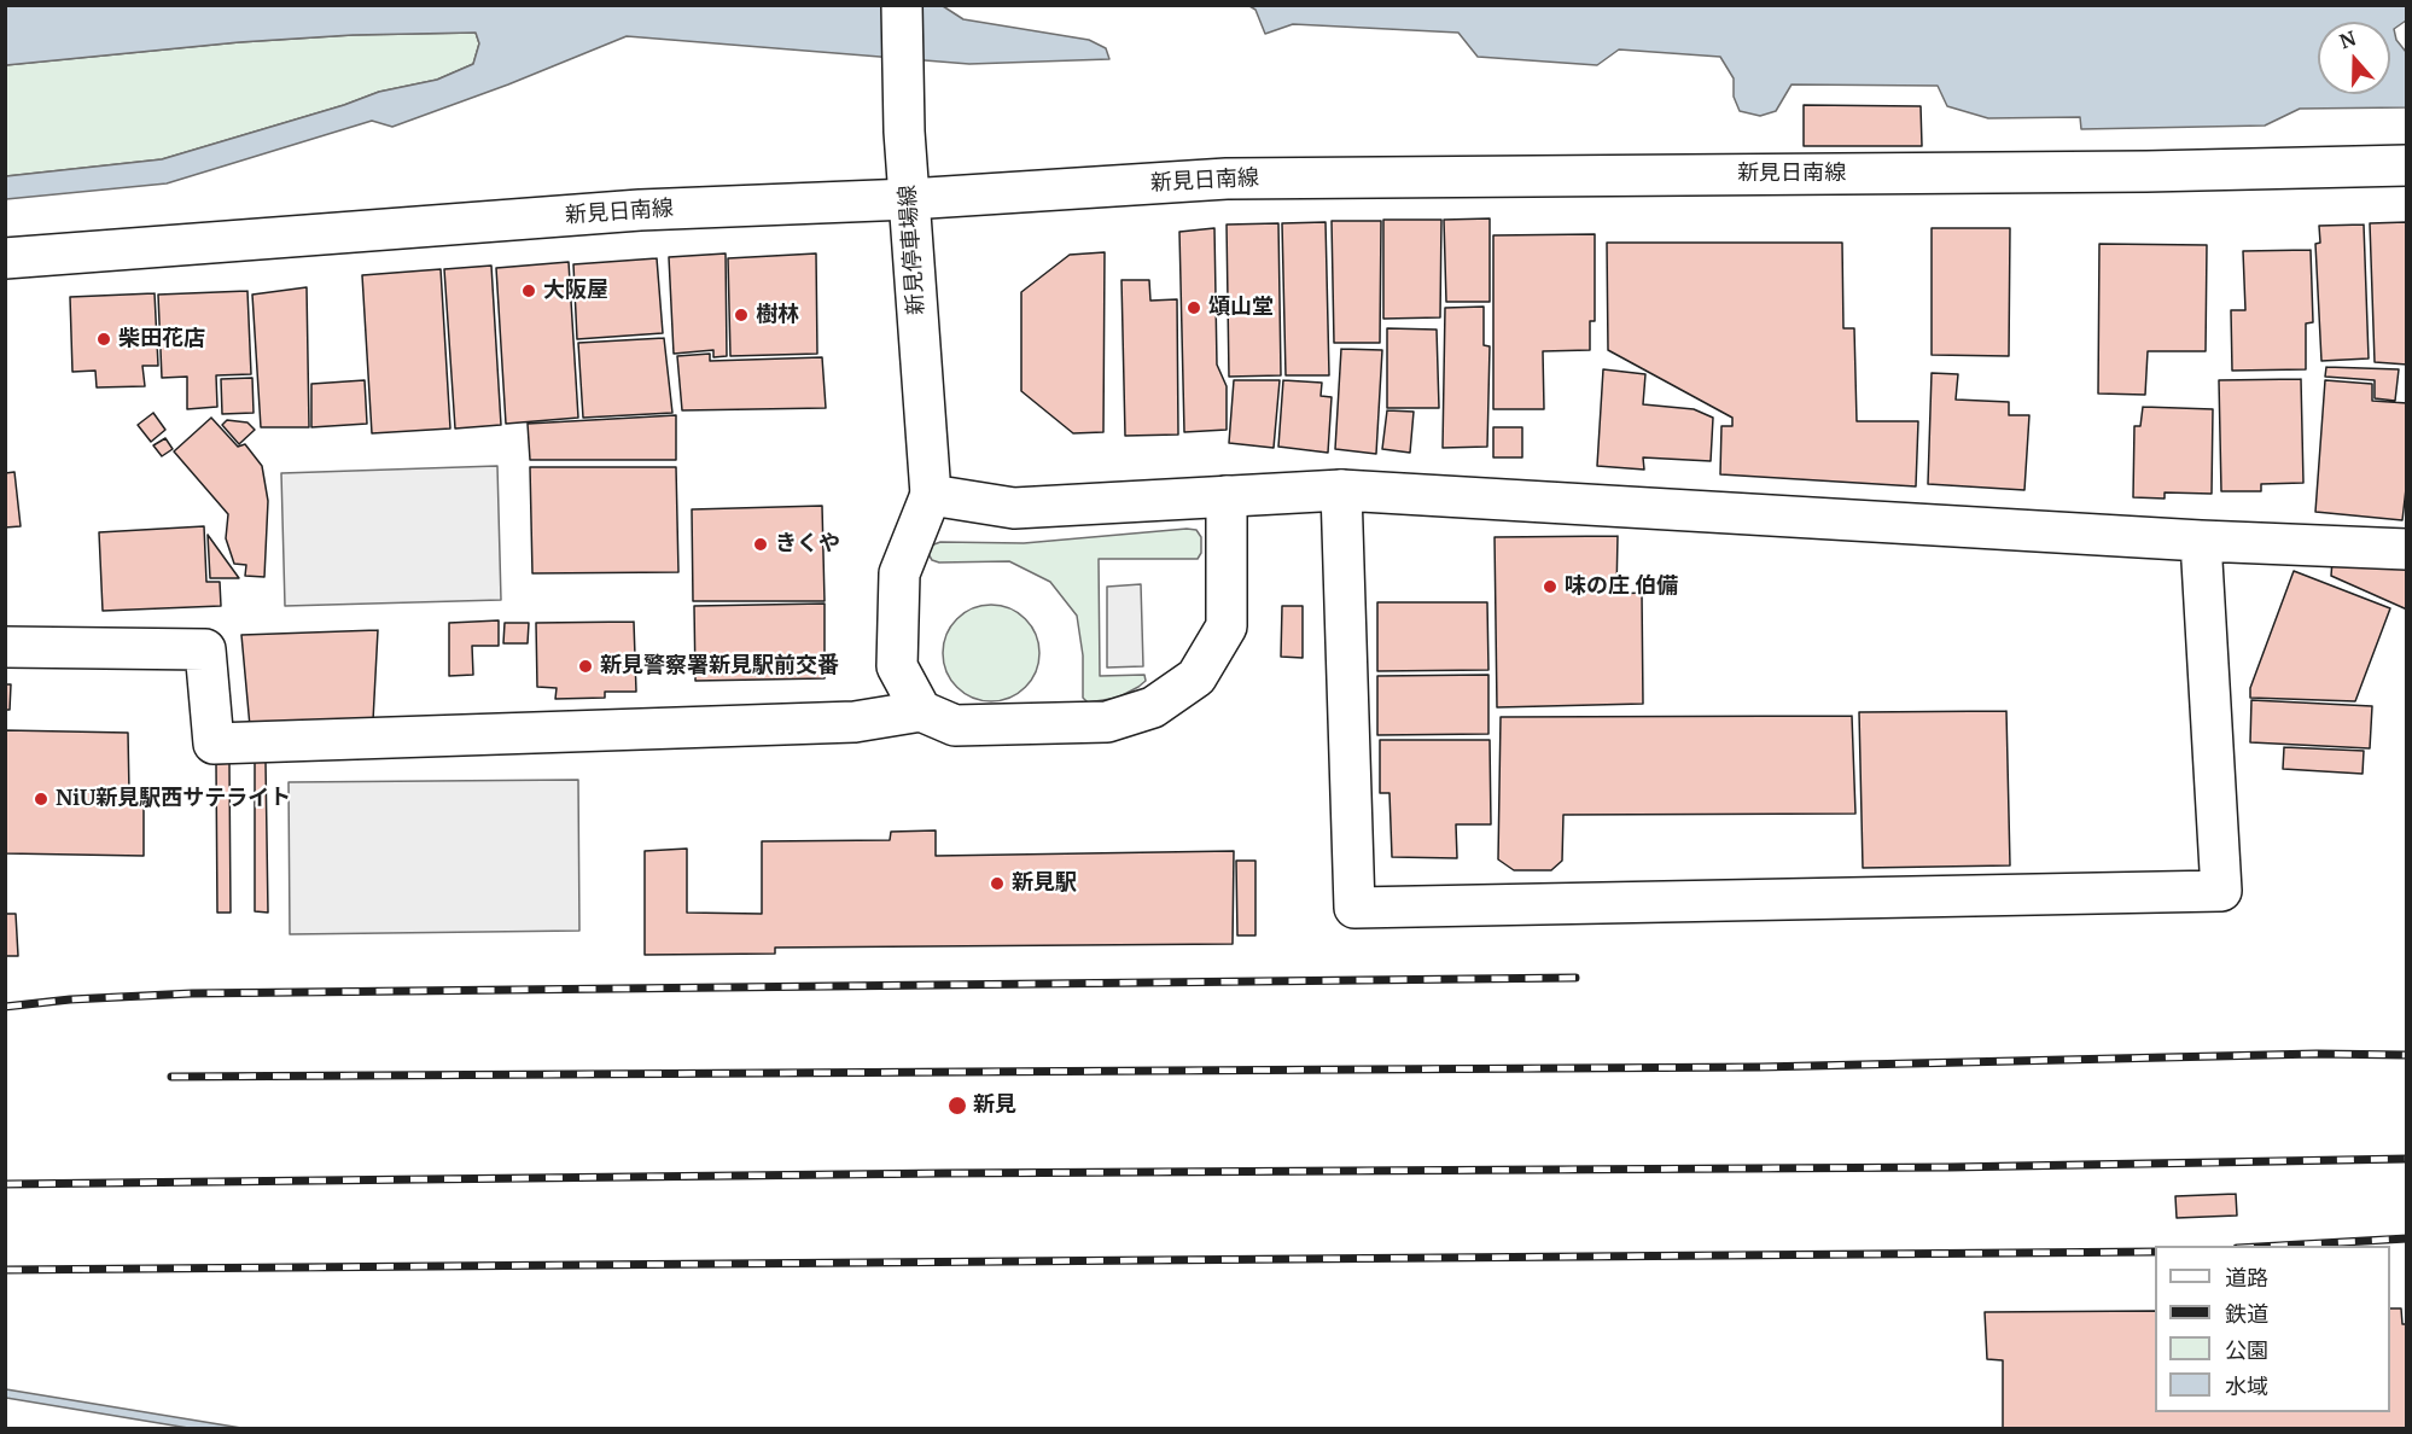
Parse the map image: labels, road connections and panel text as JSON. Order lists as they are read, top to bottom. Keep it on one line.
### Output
{"streets":{"street":["新見日南線","新見停車場線"]},"crossings":[["新見日南線","新見停車場線"]],"places":["大阪屋","頌山堂","樹林","柴田花店","きくや","味の庄 伯備","新見警察署新見駅前交番","NiU新見駅西サテライト","新見駅","新見"],"legend":["道路","鉄道","公園","水域"],"north":"top"}
